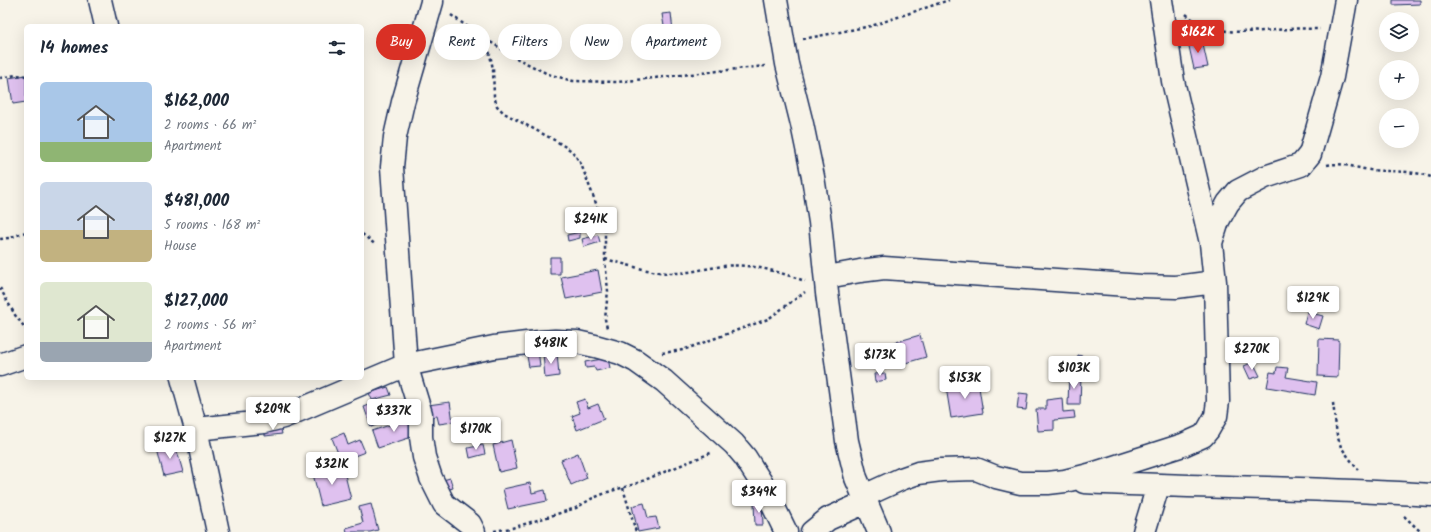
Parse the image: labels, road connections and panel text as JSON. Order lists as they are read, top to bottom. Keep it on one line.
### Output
{"page":{"map_buttons":["+","−"],"price":["$162K","$241K","$129K","$481K","$270K","$173K","$103K","$153K","$209K","$337K","$170K","$127K","$321K","$349K"],"chip":["Buy","Rent","Filters","New","Apartment"],"heading":"14 homes","list":[{"name":"$162,000","note":"2 rooms · 66 m² · Apartment"},{"name":"$481,000","note":"5 rooms · 168 m² · House"},{"name":"$127,000","note":"2 rooms · 56 m² · Apartment"}]}}
